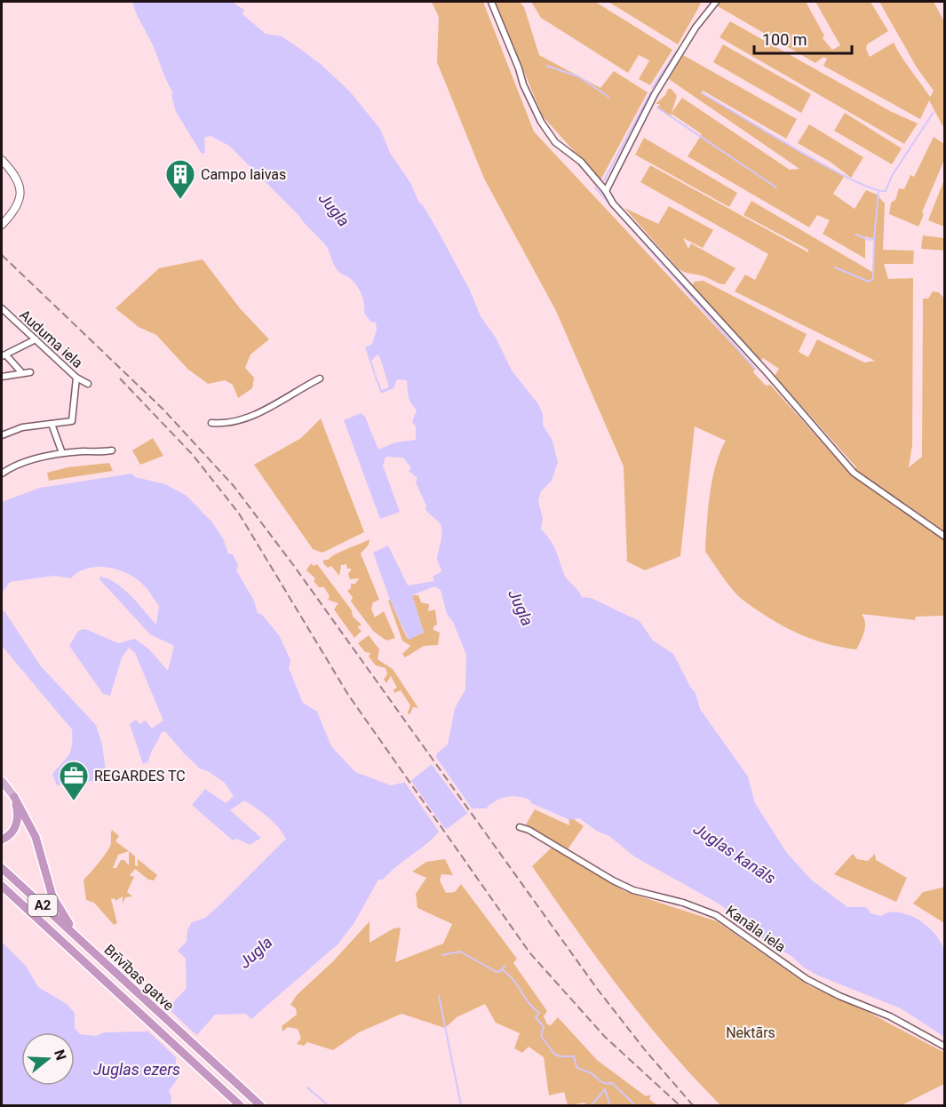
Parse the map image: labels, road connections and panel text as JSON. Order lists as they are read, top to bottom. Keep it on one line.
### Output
{"streets":{"highway":["A2","Brīvības gatve"],"street":["Auduma iela","Kanāla iela"]},"water":["Jugla","Juglas kanāls","Juglas ezers"],"parks":["Nektārs"],"places":{"building":["Campo laivas"],"office":["REGARDES TC"]},"scale_bar":"100 m","north":"right"}
